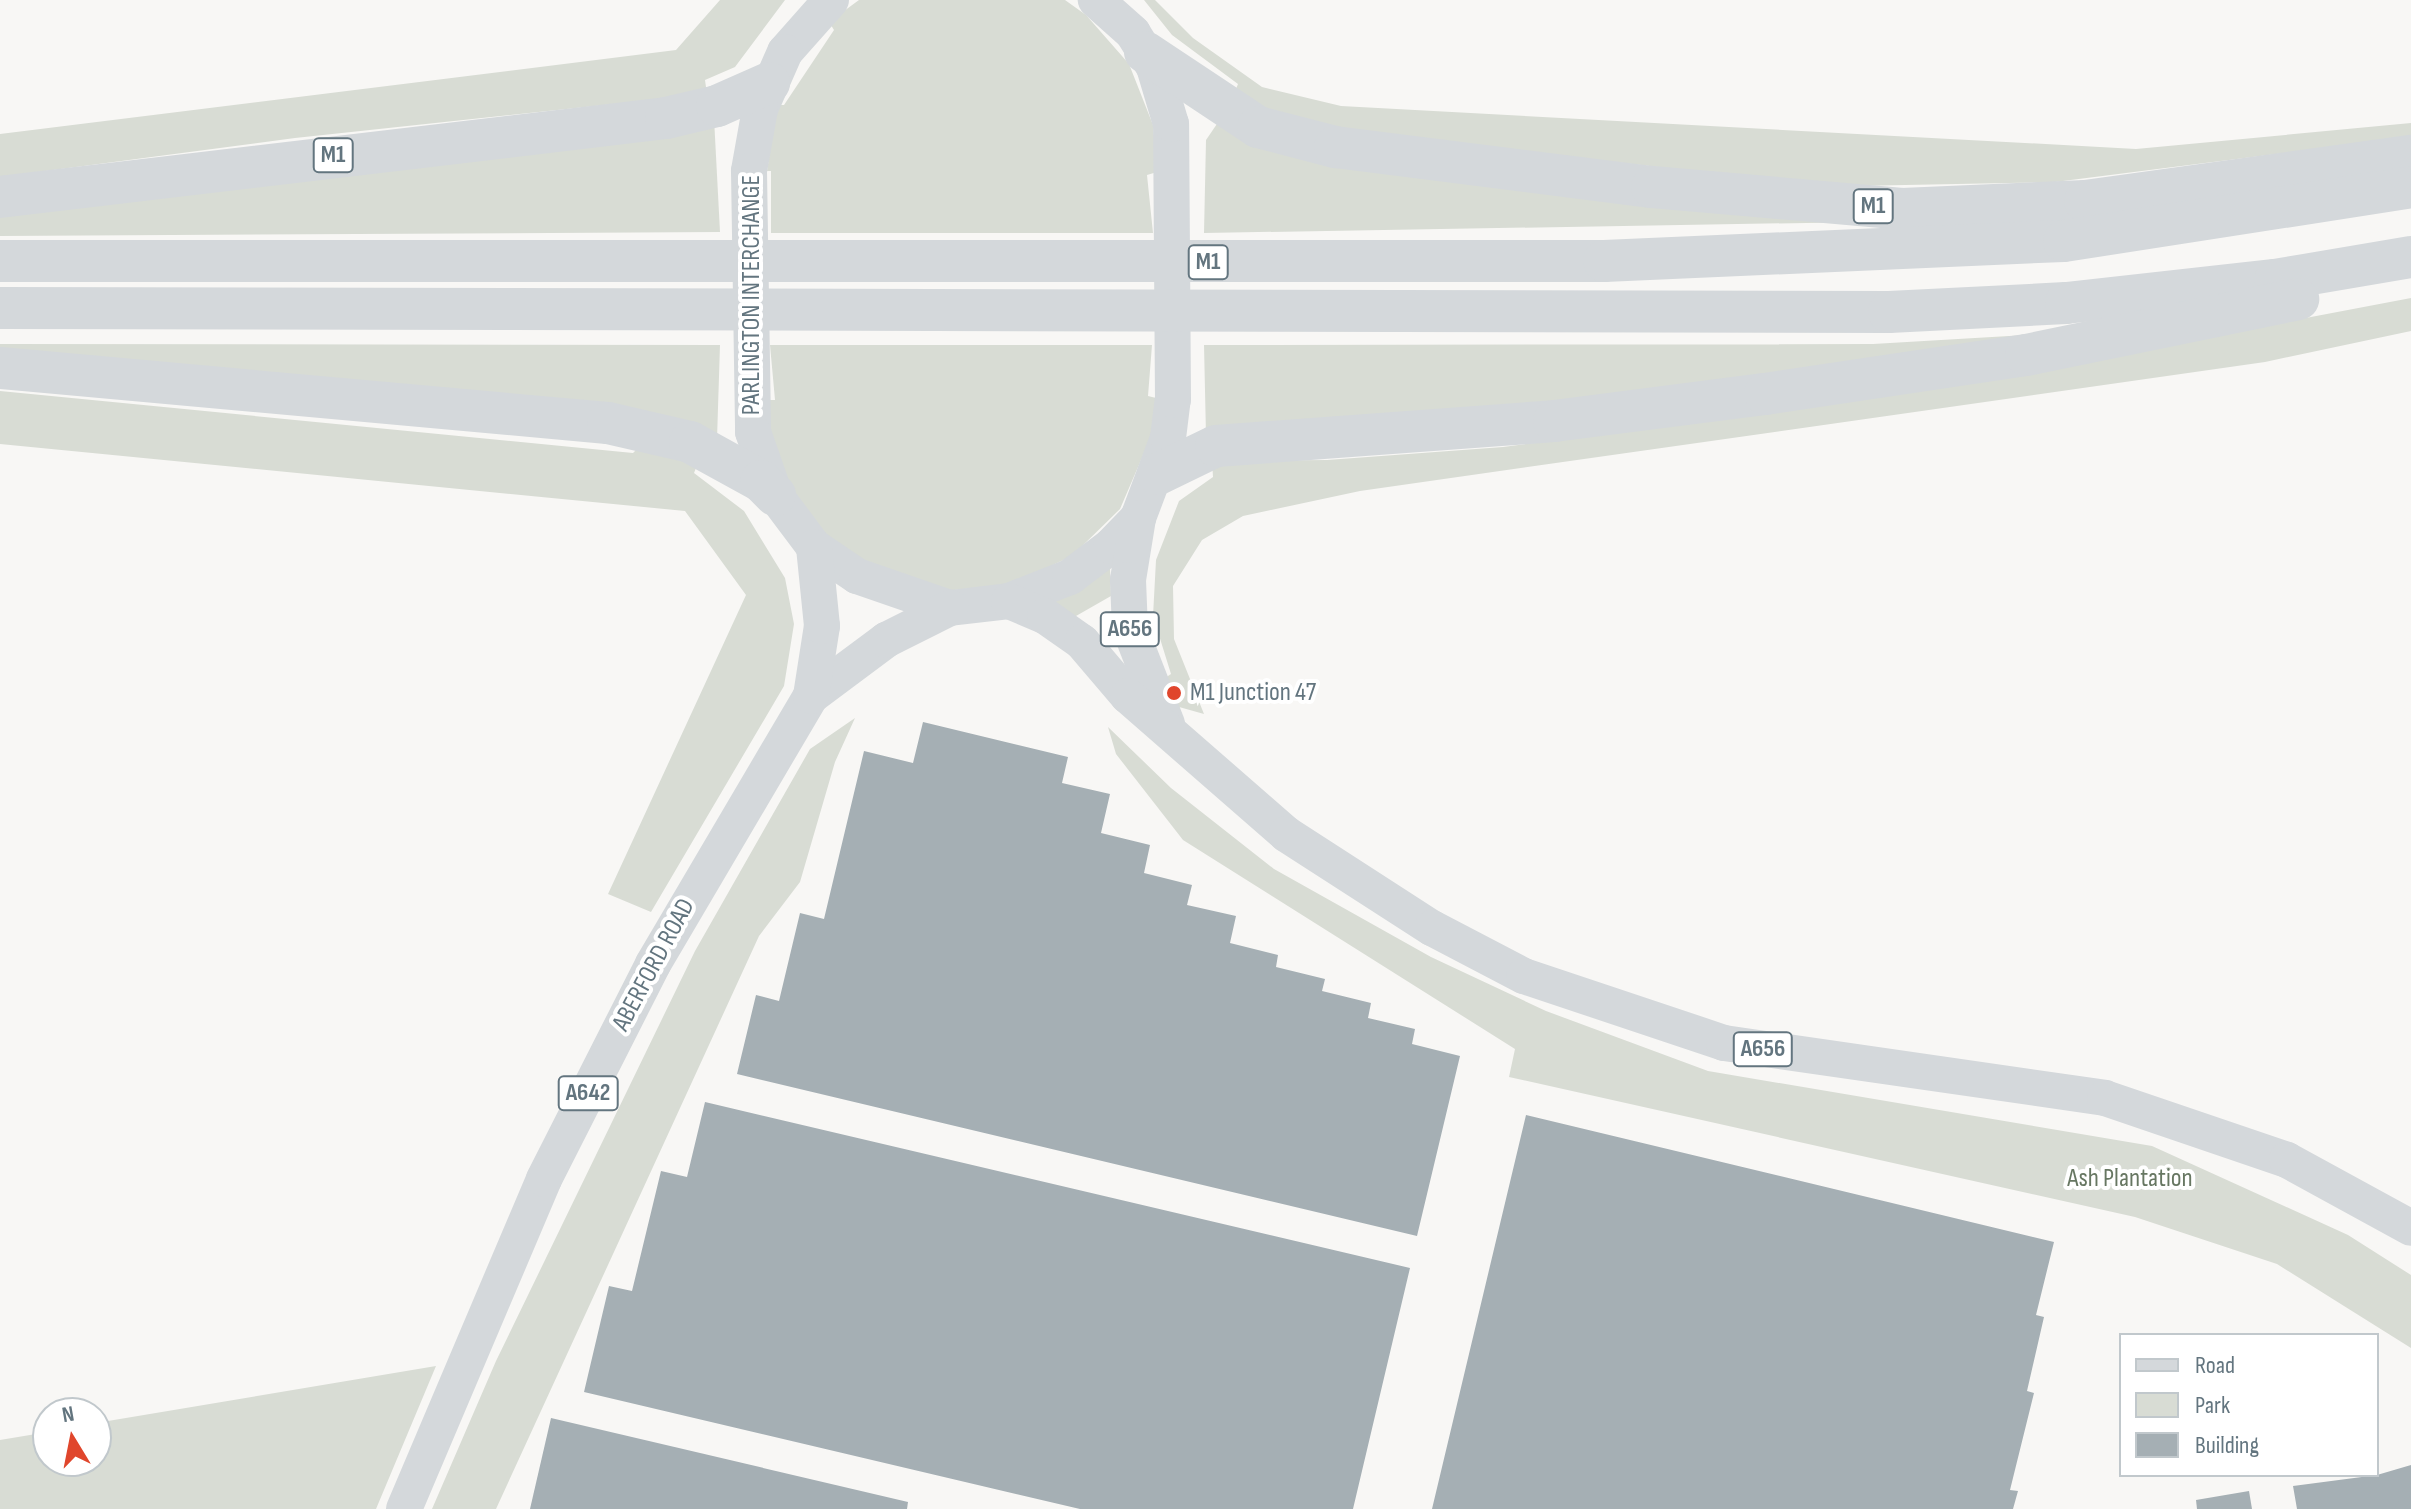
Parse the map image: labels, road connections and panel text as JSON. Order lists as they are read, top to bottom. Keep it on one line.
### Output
{"streets":{"highway":["M1"],"main road":["PARLINGTON INTERCHANGE","A656","ABERFORD ROAD","A642"]},"crossings":[["M1","PARLINGTON INTERCHANGE"],["PARLINGTON INTERCHANGE","A656"],["PARLINGTON INTERCHANGE","ABERFORD ROAD"]],"parks":["Ash Plantation"],"places":["M1 Junction 47"],"legend":["Road","Park","Building"],"north":"top"}
